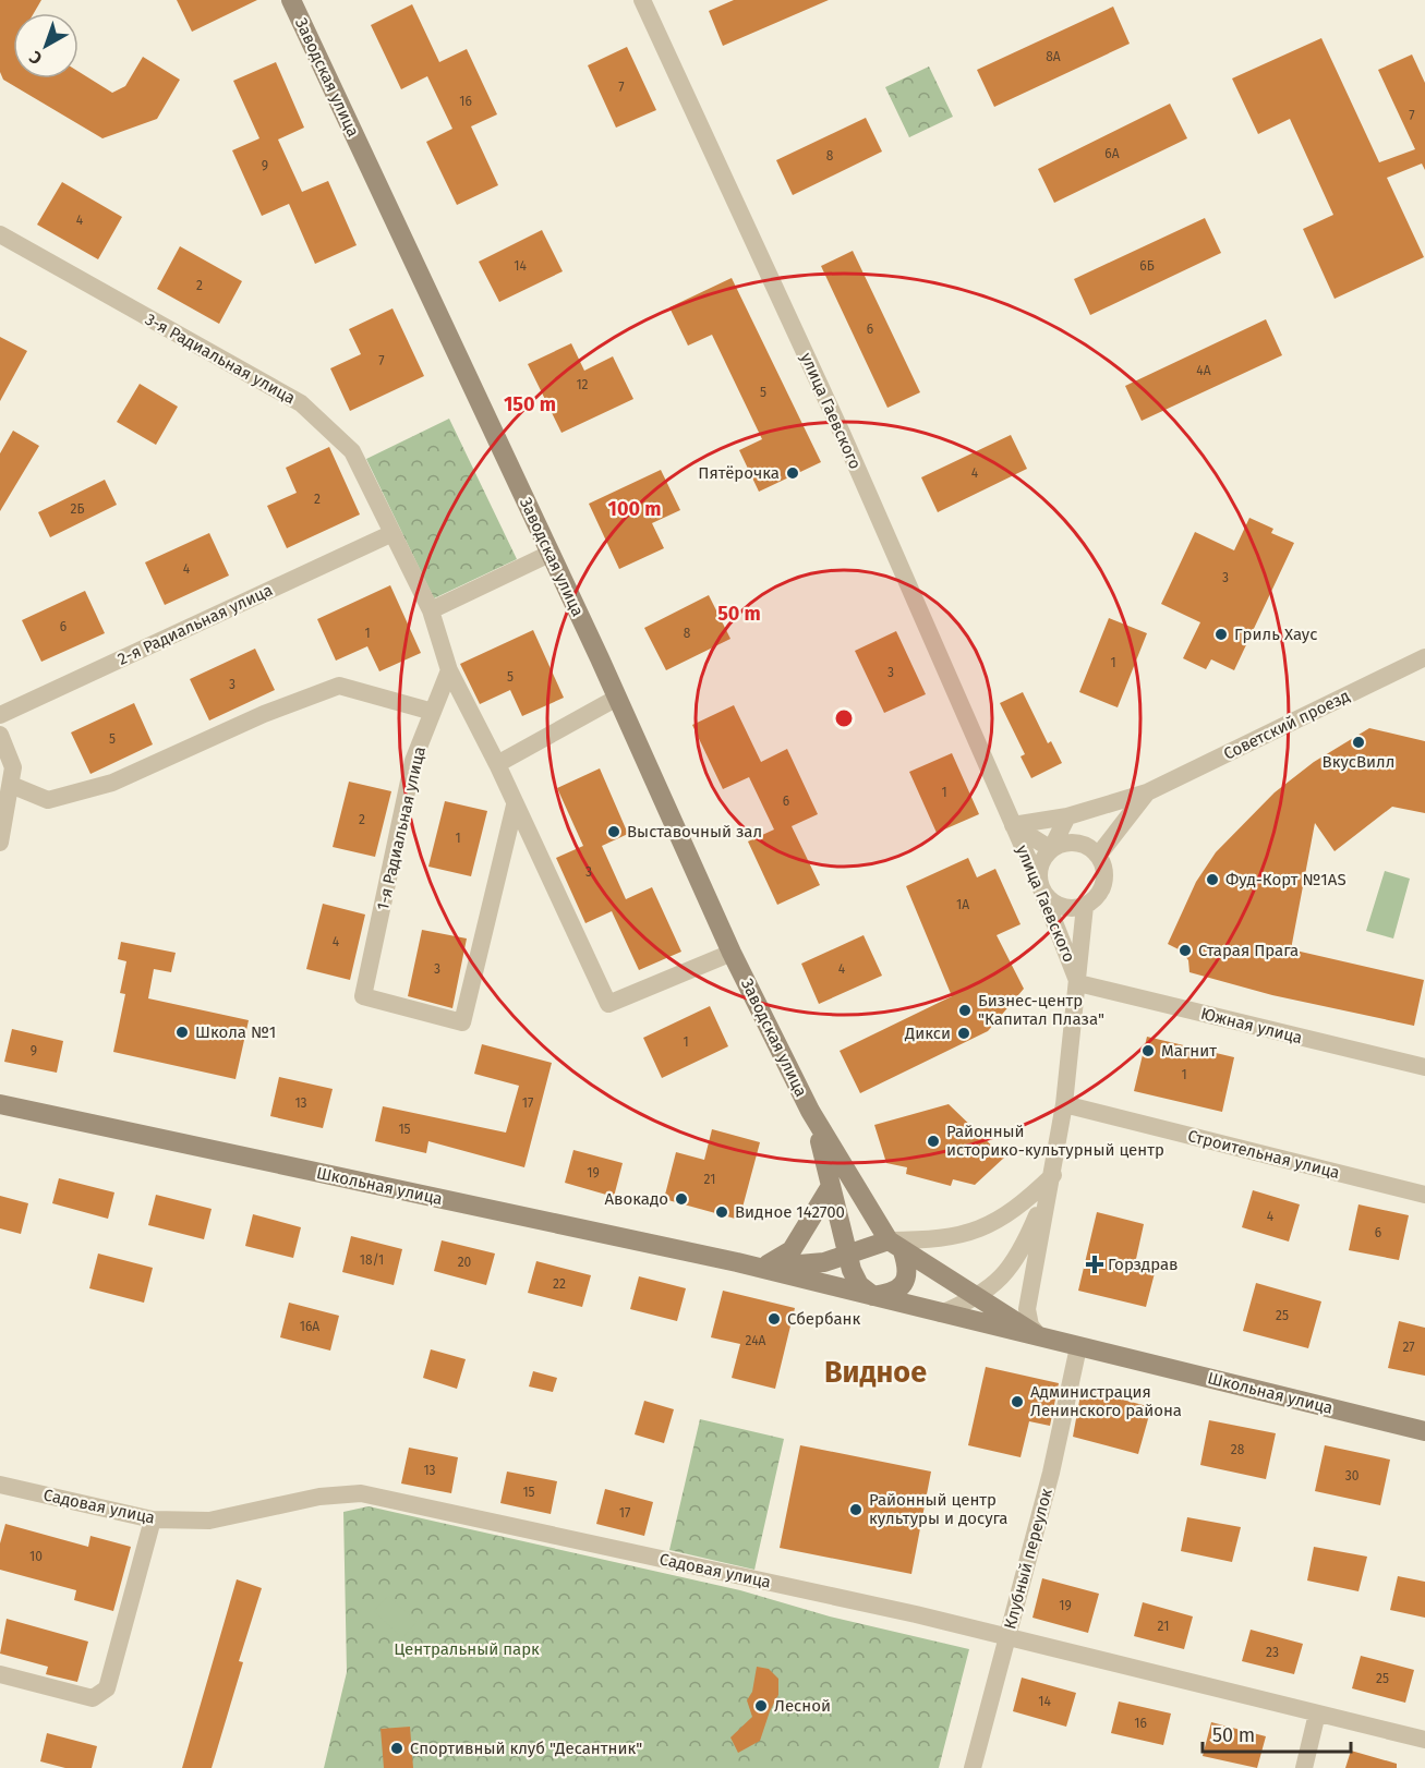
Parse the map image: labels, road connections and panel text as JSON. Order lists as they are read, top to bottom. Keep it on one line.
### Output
{"streets":{"street":["Заводская улица","3-я Радиальная улица","улица Гаевского","2-я Радиальная улица","Советский проезд","1-я Радиальная улица","Южная улица","Строительная улица","Школьная улица","Садовая улица","Клубный переулок"]},"crossings":[["3-я Радиальная улица","2-я Радиальная улица"],["улица Гаевского","Советский проезд"],["улица Гаевского","Южная улица"],["улица Гаевского","Строительная улица"],["Школьная улица","Клубный переулок"],["Садовая улица","Клубный переулок"]],"districts":["Видное"],"parks":["Центральный парк"],"places":{"other":["Пятёрочка","Гриль Хаус","ВкусВилл","Выставочный зал","Фуд-Корт №1AS","Старая Прага","Бизнес-центр \"Капитал Плаза\"","Школа №1","Дикси","Магнит","Районный историко-культурный центр","Авокадо","Видное 142700","Сбербанк","Администрация Ленинского района","Районный центр культуры и досуга","Лесной","Спортивный клуб \"Десантник\""],"health":["Горздрав"]},"house_numbers":["8А","7","16","7","6А","8","9","4","14","6Б","2","6","7","4А","12","5","4","2","2Б","4","3","6","1","8","1","3","5","3","5","1","6","2","1","3","1А","4","3","4","1","9","1","13","17","15","19","21","4","6","18/1","20","22","25","16А","24А","27","28","13","30","15","17","10","19","21","23","25","14","16"],"scale_bar":"50 m","north":"bottom left","rings":["150 m","100 m","50 m"]}
